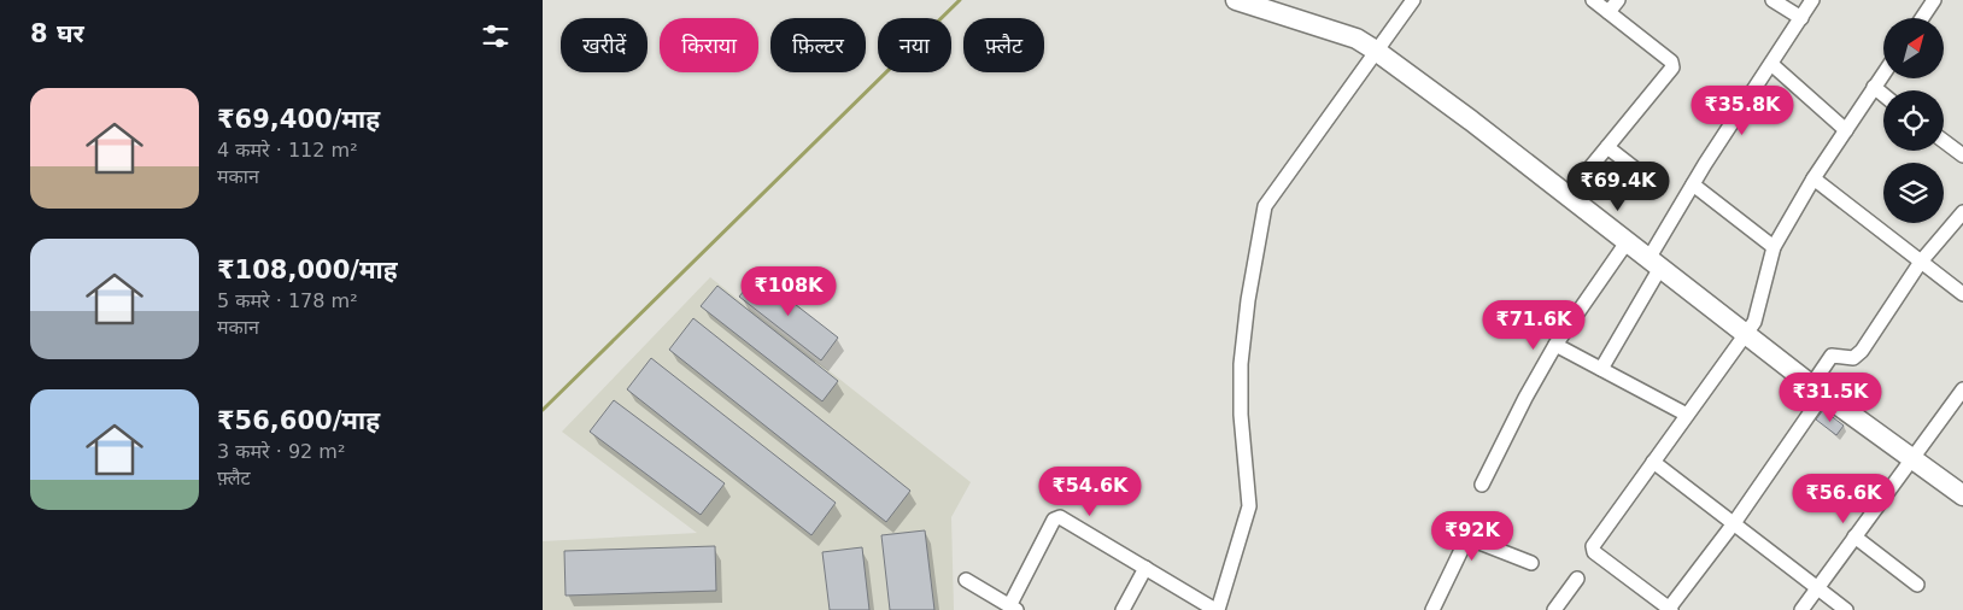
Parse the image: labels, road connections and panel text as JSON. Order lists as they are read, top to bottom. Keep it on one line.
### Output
{"north":"top right","page":{"heading":"8 घर","chip":["खरीदें","किराया","फ़िल्टर","नया","फ़्लैट"],"list":[{"name":"₹69,400/माह","note":"4 कमरे · 112 m² · मकान"},{"name":"₹108,000/माह","note":"5 कमरे · 178 m² · मकान"},{"name":"₹56,600/माह","note":"3 कमरे · 92 m² · फ़्लैट"}],"price":["₹35.8K","₹69.4K","₹108K","₹71.6K","₹31.5K","₹54.6K","₹56.6K","₹92K"]}}
